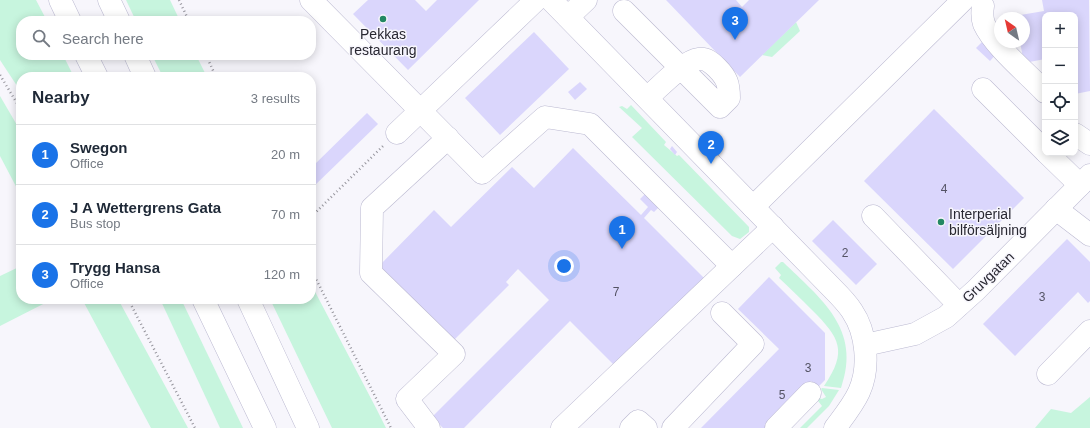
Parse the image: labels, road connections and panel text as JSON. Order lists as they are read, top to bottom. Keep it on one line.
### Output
{"streets":{"street":["Gruvgatan"]},"places":["Pekkas restaurang","Interperial bilförsäljning"],"house_numbers":["4","2","7","3","3","5"],"north":"top left","page":{"pins":["3","2","1"],"map_buttons":["+","−"],"search":"Search here","heading":["Nearby","3 results"],"list":[{"mark":"1","name":"Swegon","note":"Office","value":"20 m"},{"mark":"2","name":"J A Wettergrens Gata","note":"Bus stop","value":"70 m"},{"mark":"3","name":"Trygg Hansa","note":"Office","value":"120 m"}]}}
